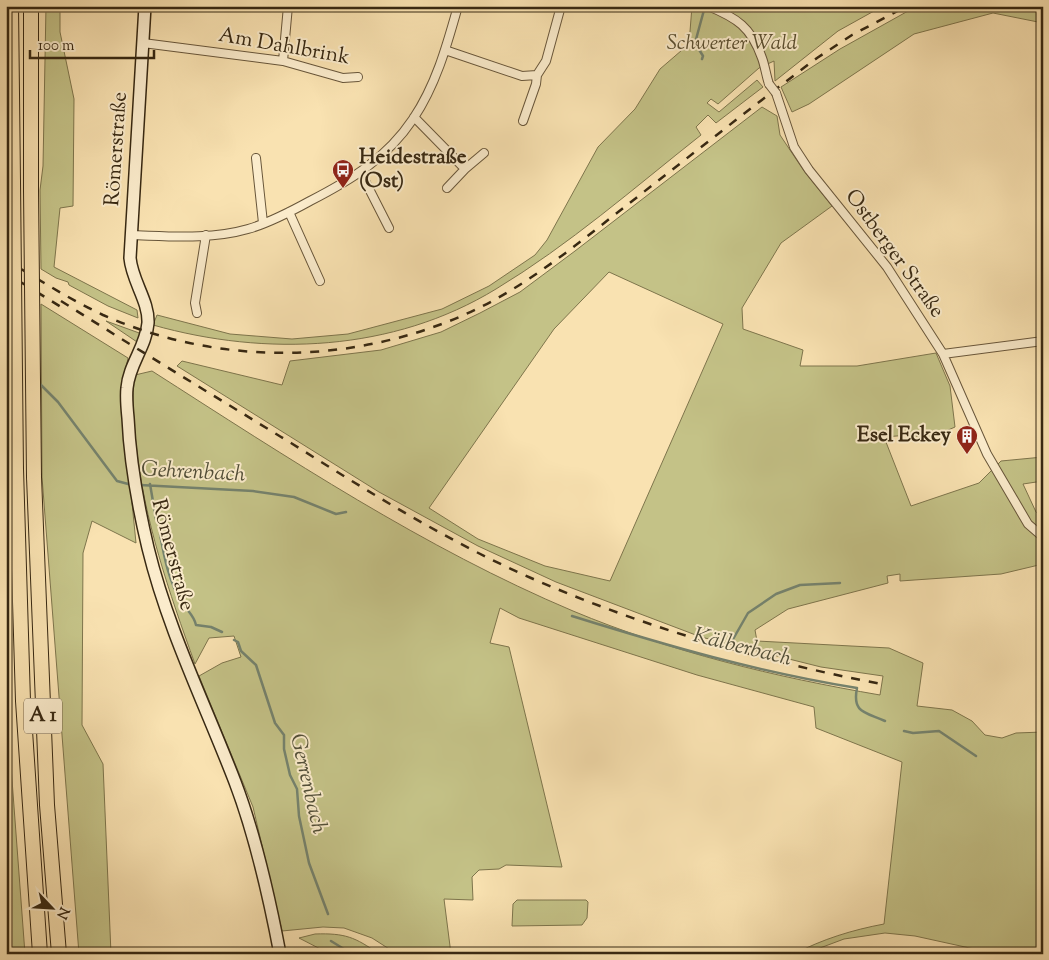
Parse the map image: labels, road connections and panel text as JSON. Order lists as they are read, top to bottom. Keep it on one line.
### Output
{"streets":{"highway":["A 1"],"street":["Am Dahlbrink","Römerstraße","Ostberger Straße"]},"crossings":[["Am Dahlbrink","Römerstraße"]],"water":["Gehrenbach","Kälberbach","Gerrenbach"],"parks":["Schwerter Wald"],"places":{"bus stop":["Heidestraße (Ost)"],"building":["Esel Eckey"]},"scale_bar":"100 m","north":"bottom right"}
